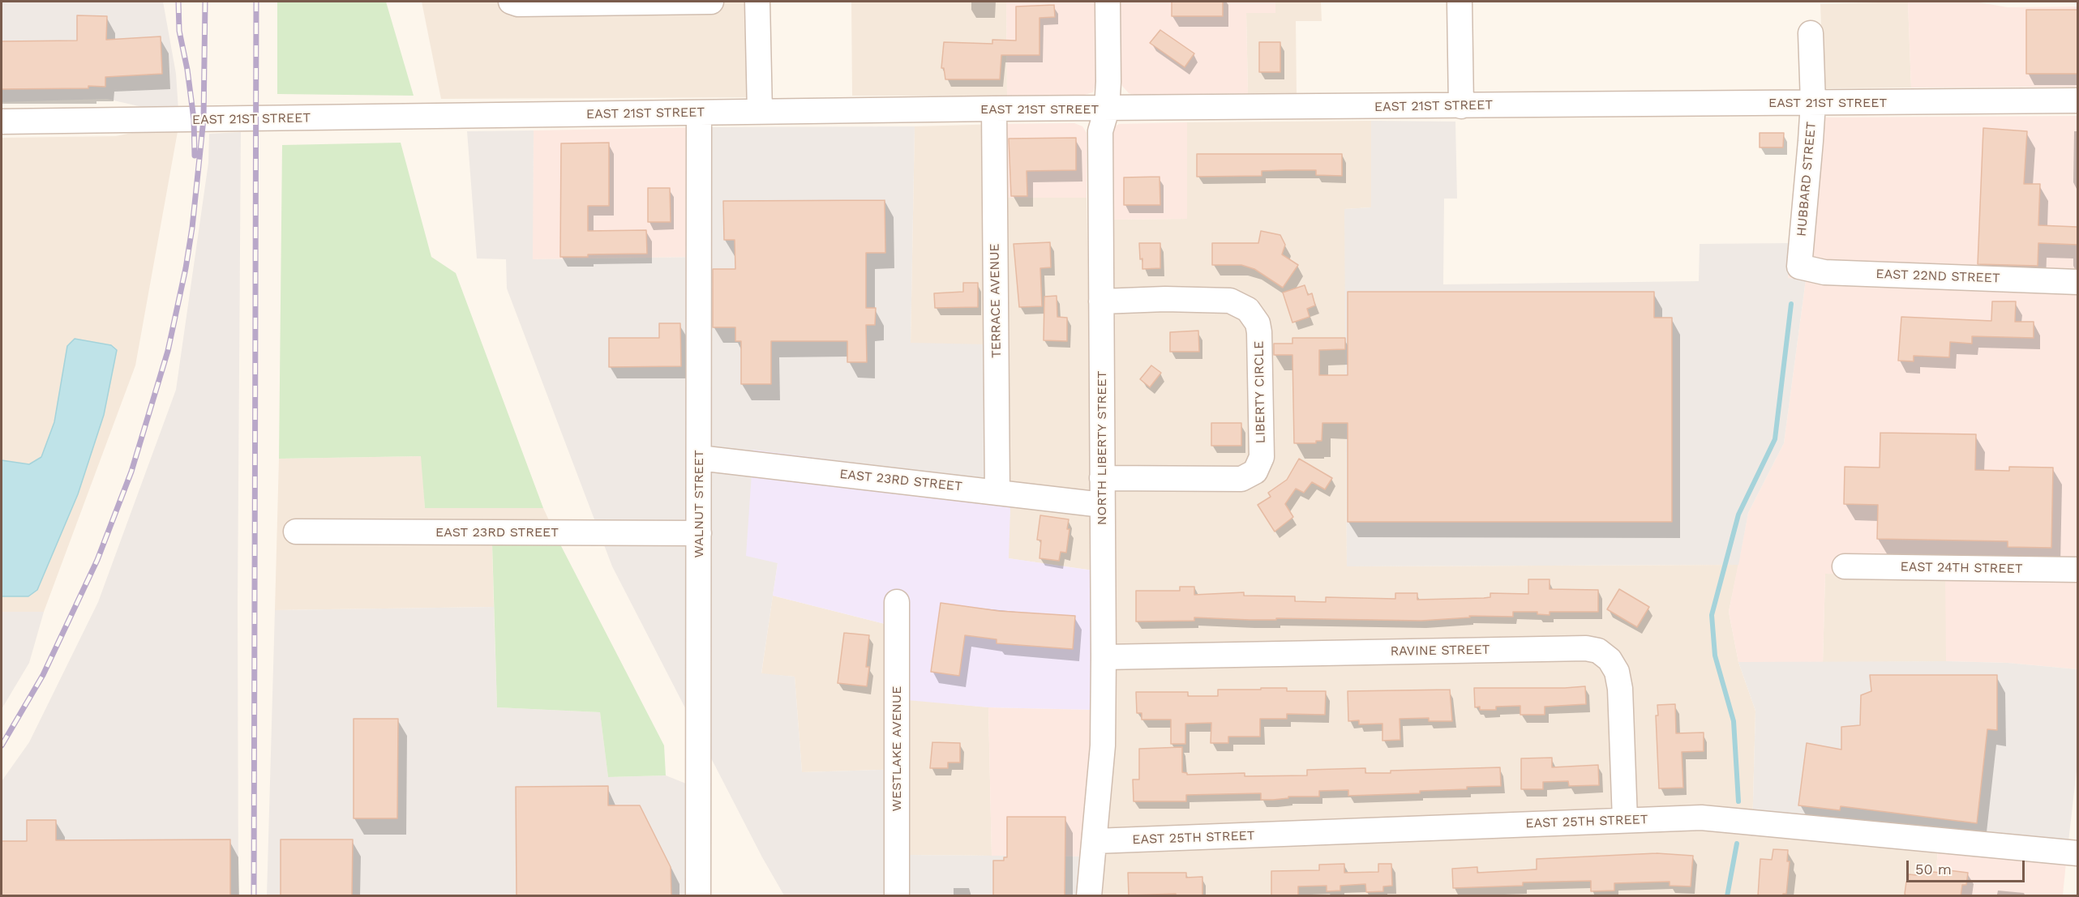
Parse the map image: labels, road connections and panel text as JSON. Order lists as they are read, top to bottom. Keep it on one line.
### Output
{"streets":{"street":["EAST 21ST STREET","HUBBARD STREET","EAST 22ND STREET","TERRACE AVENUE","LIBERTY CIRCLE","NORTH LIBERTY STREET","EAST 23RD STREET","WALNUT STREET","EAST 24TH STREET","RAVINE STREET","WESTLAKE AVENUE","EAST 25TH STREET"]},"crossings":[["EAST 21ST STREET","HUBBARD STREET"],["EAST 21ST STREET","TERRACE AVENUE"],["EAST 21ST STREET","NORTH LIBERTY STREET"],["EAST 21ST STREET","WALNUT STREET"],["HUBBARD STREET","EAST 22ND STREET"],["TERRACE AVENUE","EAST 23RD STREET"],["LIBERTY CIRCLE","NORTH LIBERTY STREET"],["NORTH LIBERTY STREET","EAST 23RD STREET"],["NORTH LIBERTY STREET","RAVINE STREET"],["NORTH LIBERTY STREET","EAST 25TH STREET"],["EAST 23RD STREET","WALNUT STREET"],["RAVINE STREET","EAST 25TH STREET"]],"scale_bar":"50 m"}
